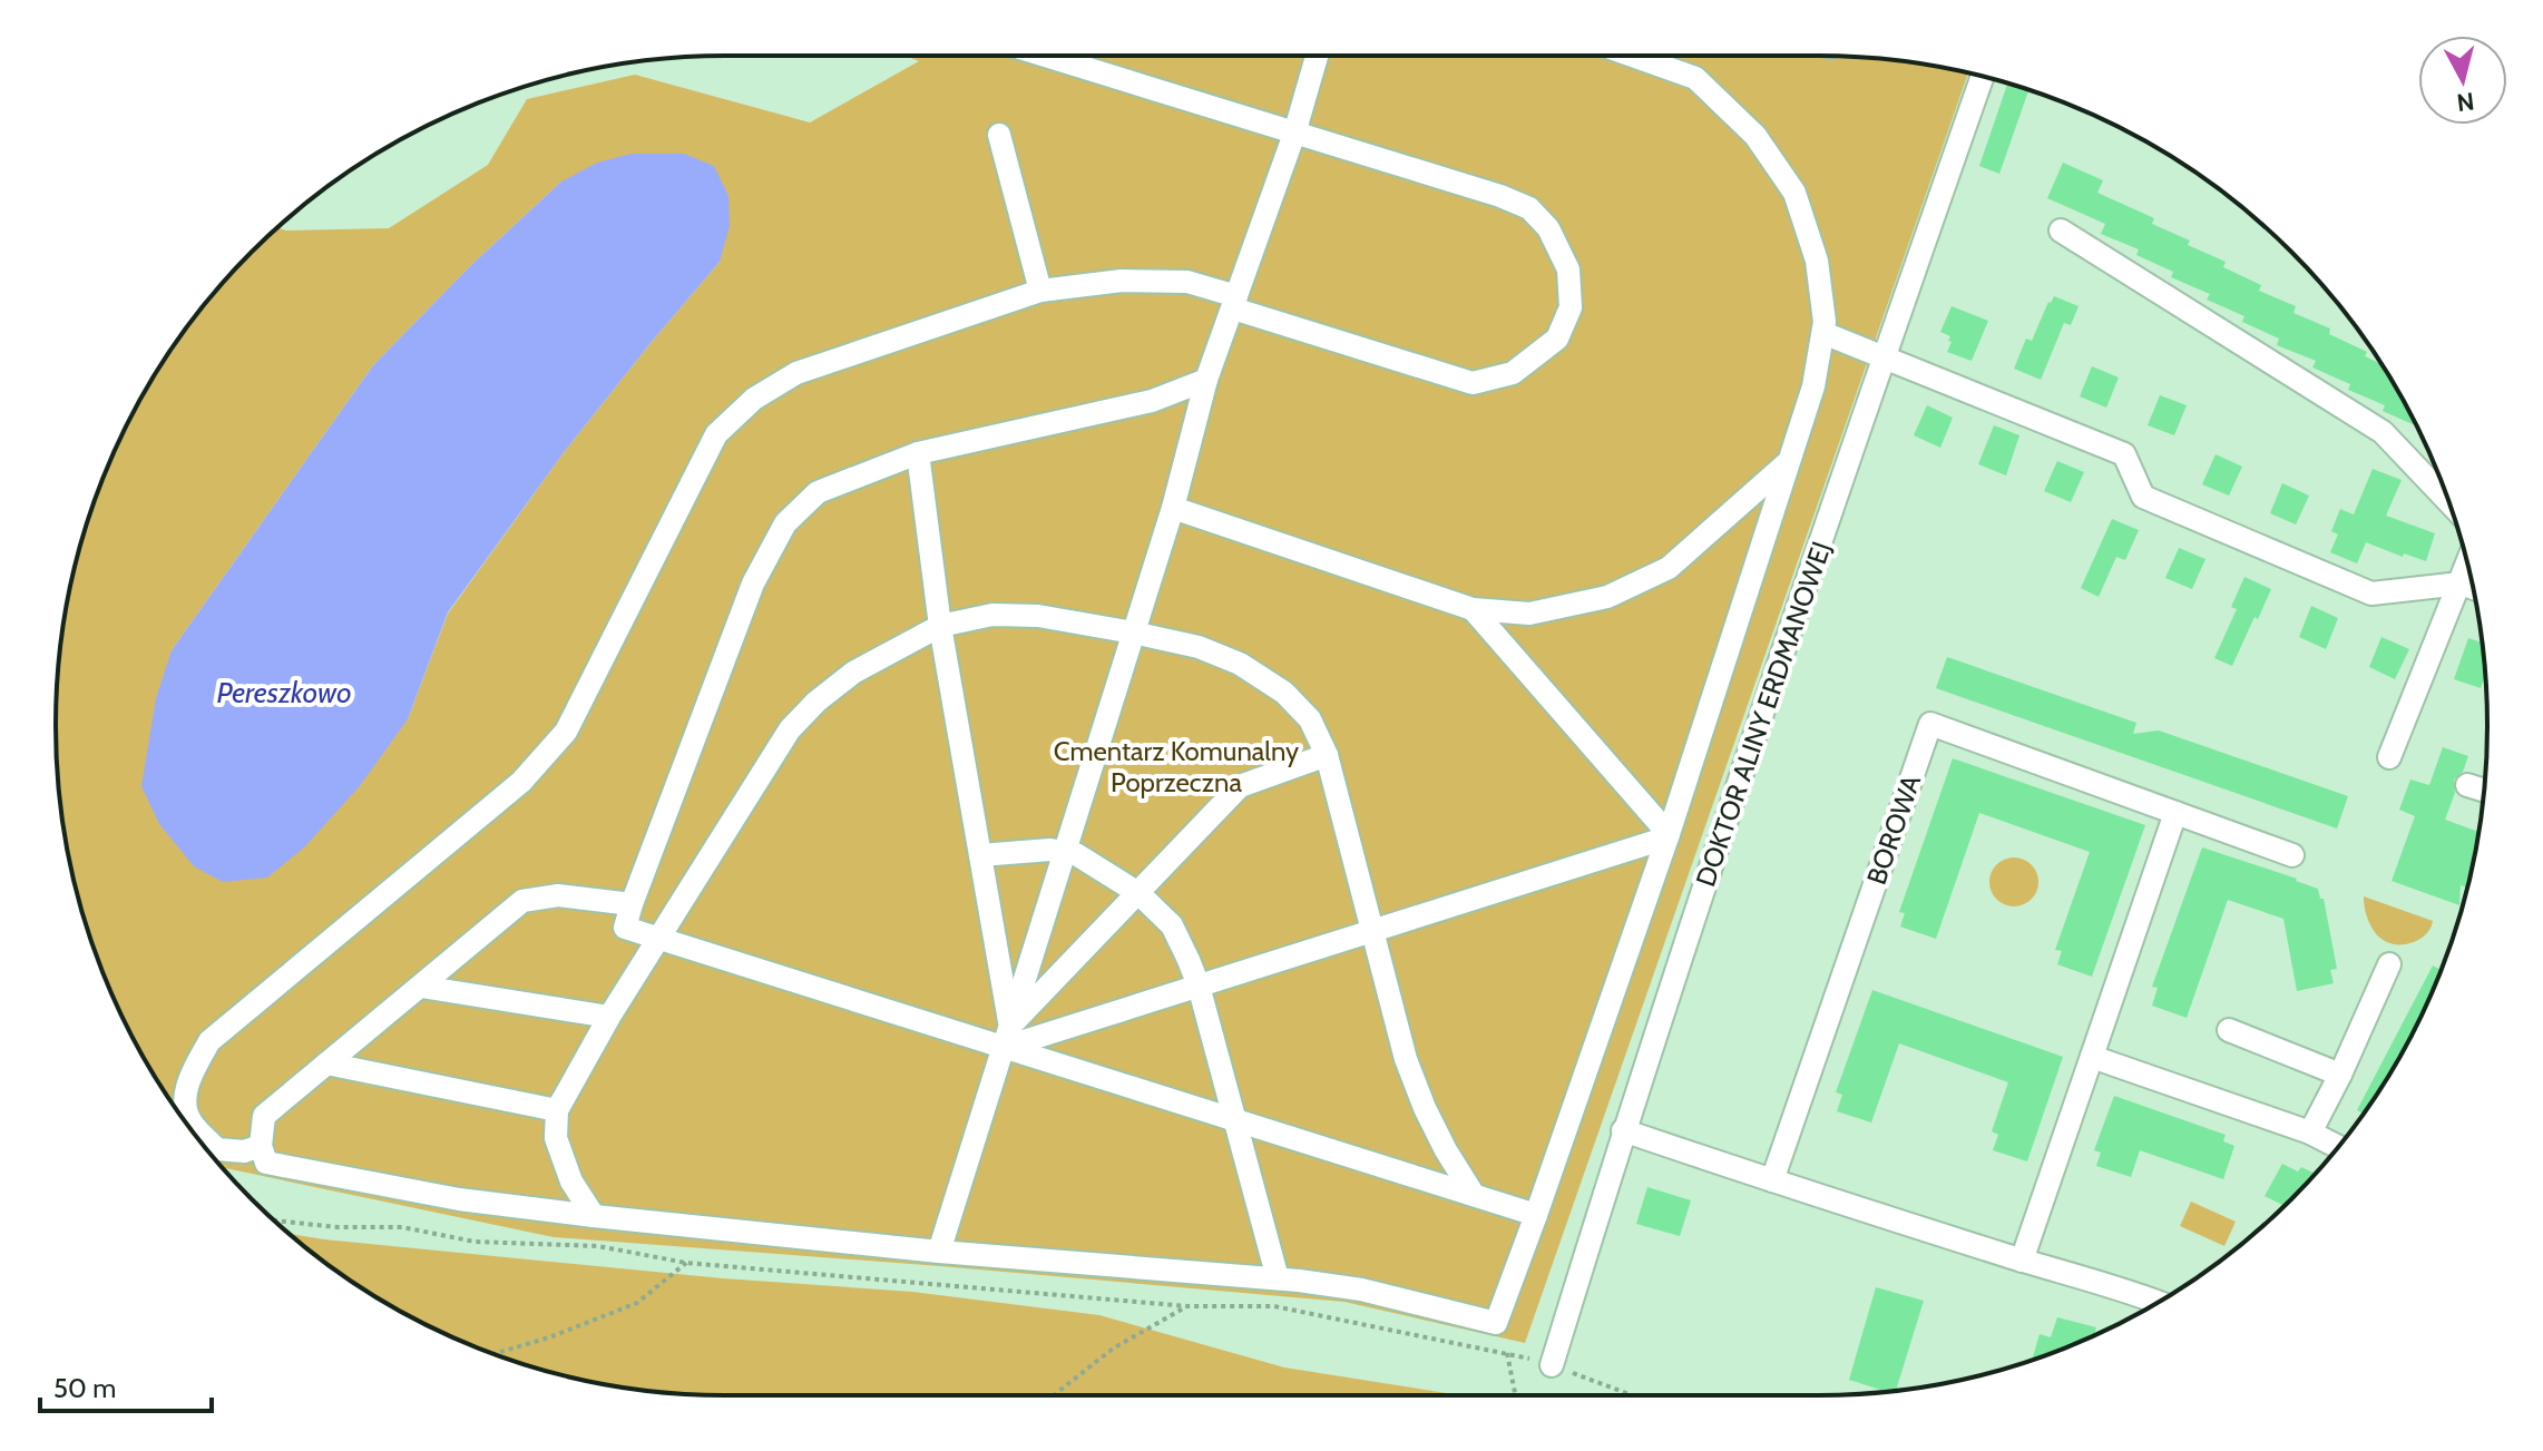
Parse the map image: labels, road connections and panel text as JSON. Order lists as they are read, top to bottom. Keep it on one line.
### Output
{"streets":{"street":["DOKTOR ALINY ERDMANOWEJ","BOROWA"]},"water":["Pereszkowo"],"parks":["Cmentarz Komunalny Poprzeczna"],"scale_bar":"50 m","north":"bottom"}
